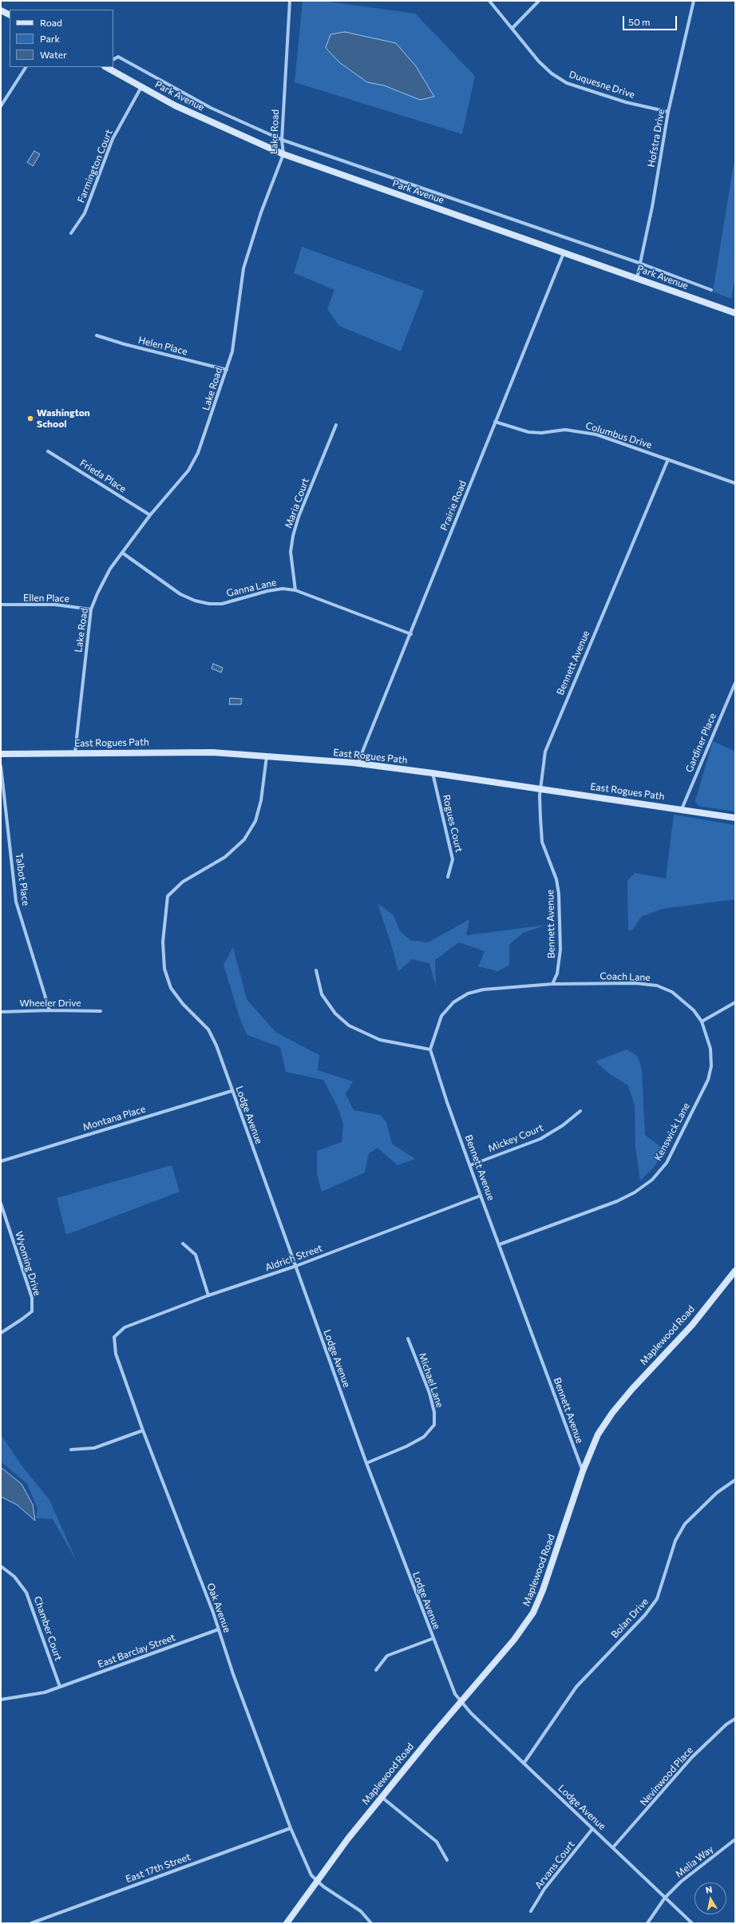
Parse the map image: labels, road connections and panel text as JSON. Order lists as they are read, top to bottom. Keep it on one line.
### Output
{"streets":{"street":["Duquesne Drive","Park Avenue","Lake Road","Hofstra Drive","Farmington Court","Helen Place","Columbus Drive","Frieda Place","Maria Court","Prairie Road","Ganna Lane","Ellen Place","Bennett Avenue","East Rogues Path","Gardiner Place","Rogues Court","Talbot Place","Coach Lane","Wheeler Drive","Lodge Avenue","Montana Place","Kenswick Lane","Mickey Court","Aldrich Street","Wyoming Drive","Maplewood Road","Michael Lane","Oak Avenue","Bolan Drive","Chamber Court","East Barclay Street","Nevinwood Place","Melia Way","Arvans Court","East 17th Street"]},"crossings":[["Duquesne Drive","Hofstra Drive"],["Park Avenue","Lake Road"],["Park Avenue","Hofstra Drive"],["Park Avenue","Farmington Court"],["Park Avenue","Prairie Road"],["Lake Road","Helen Place"],["Lake Road","Frieda Place"],["Lake Road","Ganna Lane"],["Lake Road","Ellen Place"],["Lake Road","East Rogues Path"],["Columbus Drive","Prairie Road"],["Columbus Drive","Bennett Avenue"],["Maria Court","Ganna Lane"],["Prairie Road","Ganna Lane"],["Prairie Road","East Rogues Path"],["Bennett Avenue","East Rogues Path"],["Bennett Avenue","Coach Lane"],["Bennett Avenue","Kenswick Lane"],["Bennett Avenue","Mickey Court"],["Bennett Avenue","Aldrich Street"],["Bennett Avenue","Maplewood Road"],["East Rogues Path","Gardiner Place"],["East Rogues Path","Rogues Court"],["East Rogues Path","Lodge Avenue"],["Talbot Place","Wheeler Drive"],["Coach Lane","Kenswick Lane"],["Lodge Avenue","Montana Place"],["Lodge Avenue","Aldrich Street"],["Lodge Avenue","Maplewood Road"],["Lodge Avenue","Michael Lane"],["Lodge Avenue","Bolan Drive"],["Lodge Avenue","Nevinwood Place"],["Lodge Avenue","Melia Way"],["Lodge Avenue","Arvans Court"],["Aldrich Street","Oak Avenue"],["Maplewood Road","Oak Avenue"],["Oak Avenue","East Barclay Street"],["Oak Avenue","East 17th Street"],["Chamber Court","East Barclay Street"]],"places":["Washington School"],"legend":["Road","Park","Water"],"scale_bar":"50 m","north":"top"}
